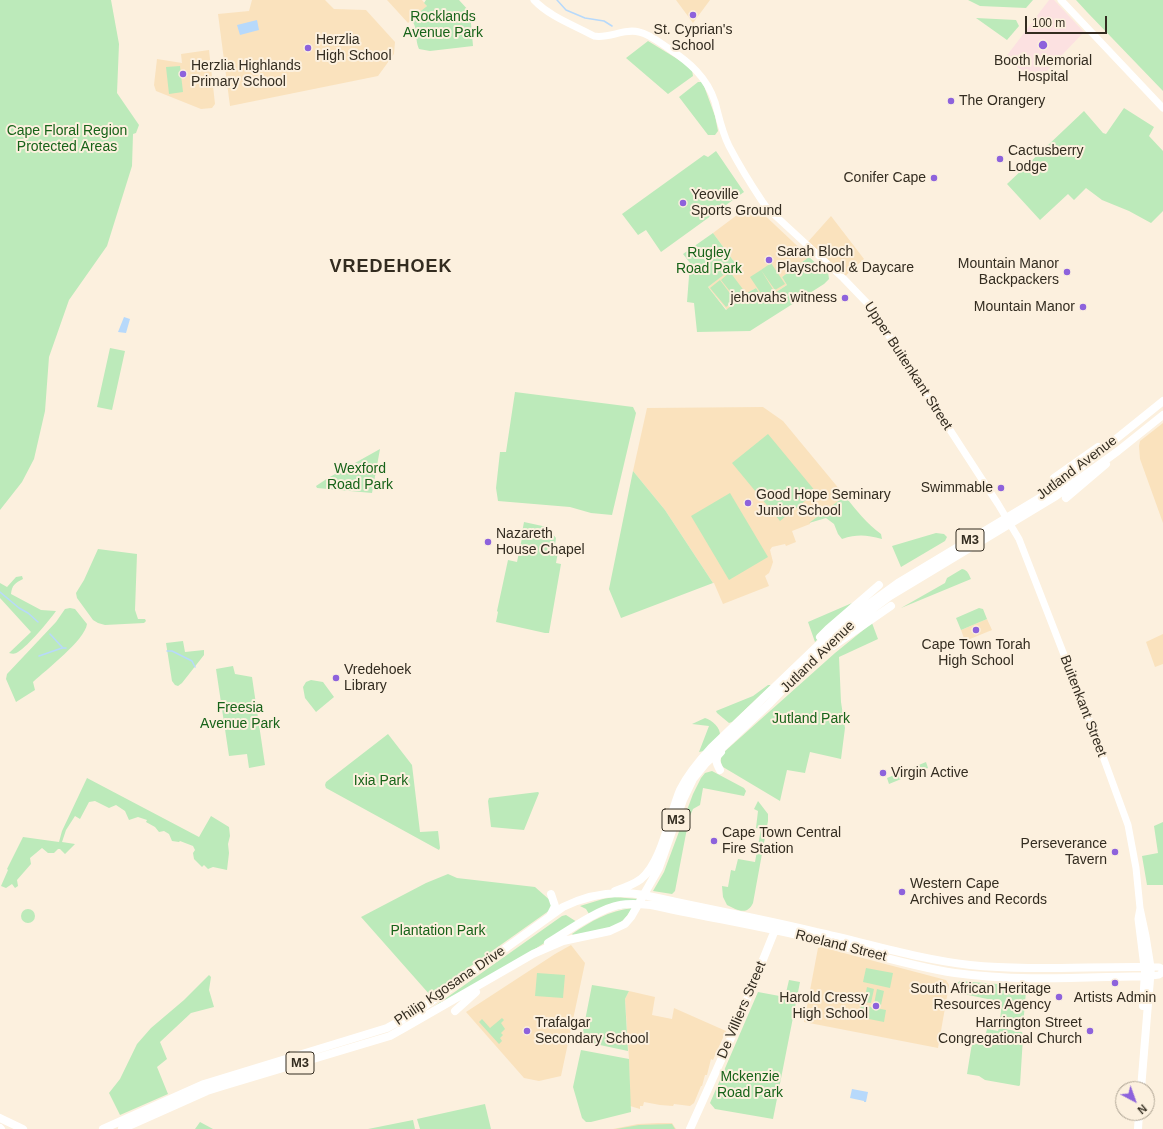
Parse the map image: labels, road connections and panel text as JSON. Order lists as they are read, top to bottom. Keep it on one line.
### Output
{"streets":{"main road":["Jutland Avenue","M3","Buitenkant Street","Roeland Street","Philip Kgosana Drive","De Villiers Street"],"street":["Upper Buitenkant Street"]},"crossings":[["Upper Buitenkant Street","Buitenkant Street"],["Jutland Avenue","M3"],["Jutland Avenue","Roeland Street"],["Jutland Avenue","Philip Kgosana Drive"],["Buitenkant Street","Roeland Street"],["Roeland Street","Philip Kgosana Drive"],["Roeland Street","De Villiers Street"]],"districts":["VREDEHOEK"],"parks":["Rocklands Avenue Park","Cape Floral Region Protected Areas","Rugley Road Park","Wexford Road Park","Freesia Avenue Park","Jutland Park","Ixia Park","Plantation Park","Mckenzie Road Park"],"places":["St. Cyprian's School","Booth Memorial Hospital","Herzlia High School","Herzlia Highlands Primary School","The Orangery","Cactusberry Lodge","Conifer Cape","Yeoville Sports Ground","Sarah Bloch Playschool & Daycare","Mountain Manor Backpackers","jehovahs witness","Mountain Manor","Swimmable","Good Hope Seminary Junior School","Nazareth House Chapel","Cape Town Torah High School","Vredehoek Library","Virgin Active","Cape Town Central Fire Station","Perseverance Tavern","Western Cape Archives and Records","Artists Admin","South African Heritage Resources Agency","Harold Cressy High School","Trafalgar Secondary School","Harrington Street Congregational Church"],"scale_bar":"100 m","north":"bottom right"}
